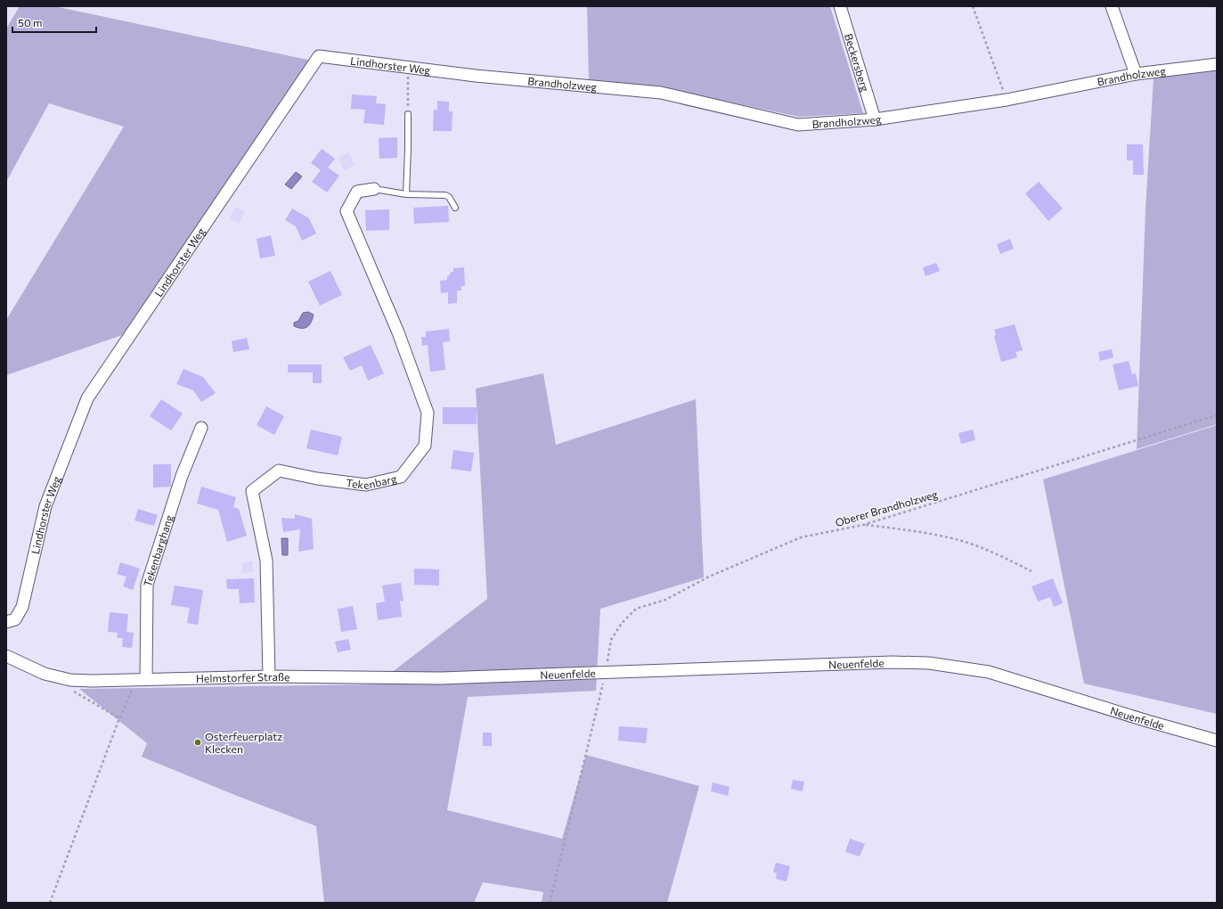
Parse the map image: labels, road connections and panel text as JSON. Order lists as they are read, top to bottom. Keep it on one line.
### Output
{"streets":{"street":["Beckersberg","Lindhorster Weg","Brandholzweg","Tekenbarg","Tekenbarghang","Neuenfelde","Helmstorfer Straße"],"path":["Oberer Brandholzweg"]},"crossings":[["Beckersberg","Brandholzweg"],["Lindhorster Weg","Brandholzweg"],["Tekenbarg","Helmstorfer Straße"],["Oberer Brandholzweg","Neuenfelde"],["Tekenbarghang","Helmstorfer Straße"],["Neuenfelde","Helmstorfer Straße"]],"places":["Osterfeuerplatz Klecken"],"scale_bar":"50 m"}
